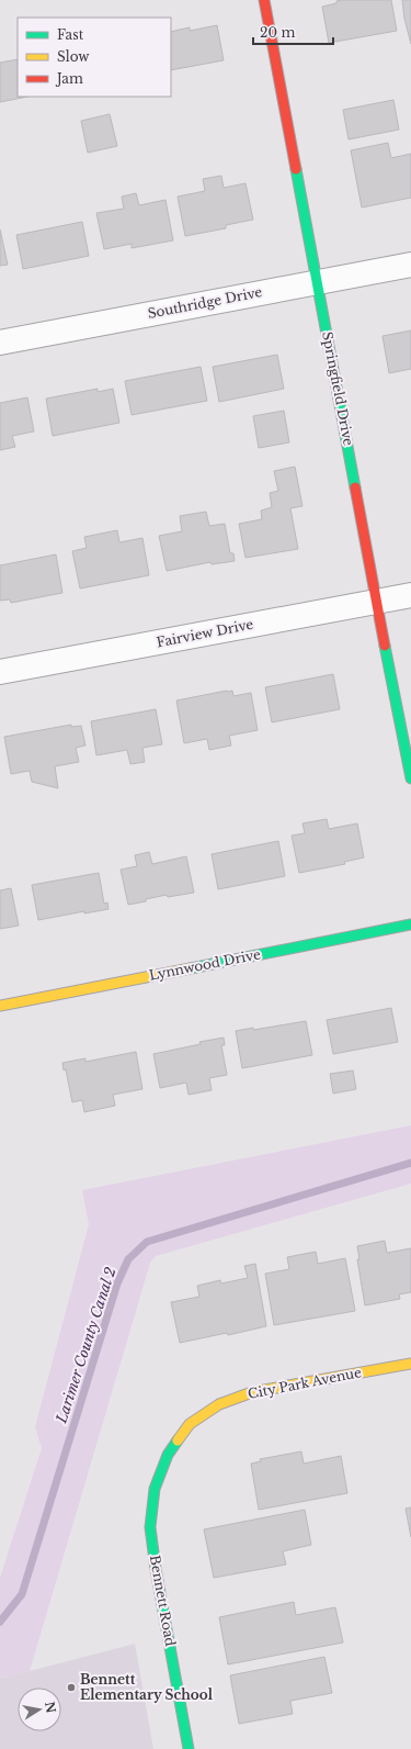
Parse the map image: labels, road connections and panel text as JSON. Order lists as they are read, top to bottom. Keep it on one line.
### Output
{"streets":{"street":["Southridge Drive","Springfield Drive","Fairview Drive","Lynnwood Drive","City Park Avenue","Bennett Road"]},"crossings":[["Southridge Drive","Springfield Drive"],["Springfield Drive","Fairview Drive"],["City Park Avenue","Bennett Road"]],"water":["Larimer County Canal 2"],"places":["Bennett Elementary School"],"legend":["Fast","Slow","Jam"],"scale_bar":"20 m","north":"right"}
